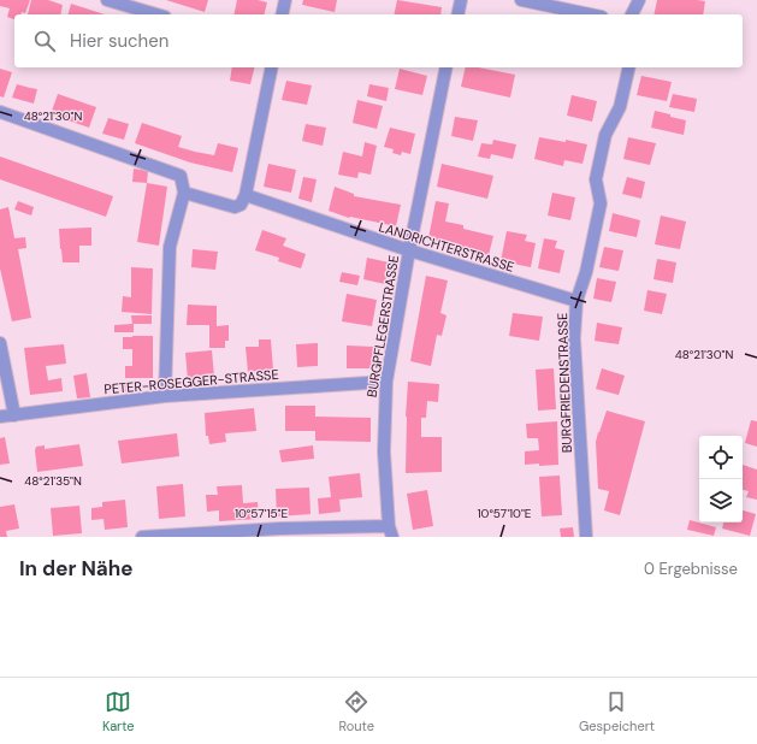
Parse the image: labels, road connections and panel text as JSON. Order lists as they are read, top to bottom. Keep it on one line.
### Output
{"streets":{"street":["LANDRICHTERSTRASSE","BURGPFLEGERSTRASSE","PETER-ROSEGGER-STRASSE","BURGFRIEDENSTRASSE"]},"crossings":[["LANDRICHTERSTRASSE","BURGPFLEGERSTRASSE"],["LANDRICHTERSTRASSE","BURGFRIEDENSTRASSE"],["BURGPFLEGERSTRASSE","PETER-ROSEGGER-STRASSE"]],"page":{"search":"Hier suchen","heading":["In der Nähe","0 Ergebnisse"],"nav":["Karte","Route","Gespeichert"]},"coordinates":["48°21'30\"N","48°21'35\"N","10°57'15\"E","10°57'10\"E"]}
